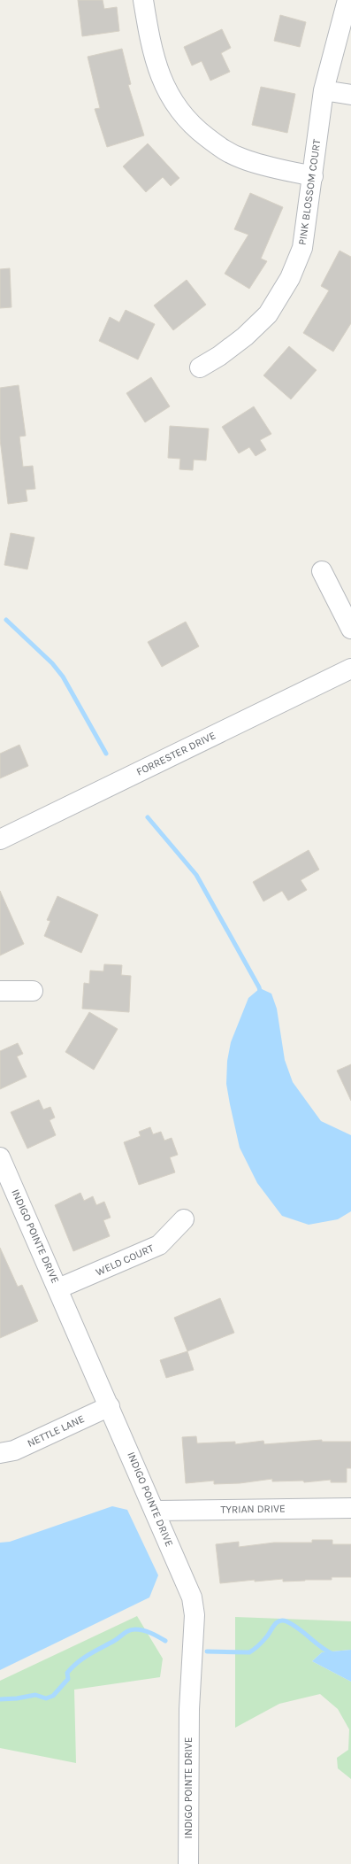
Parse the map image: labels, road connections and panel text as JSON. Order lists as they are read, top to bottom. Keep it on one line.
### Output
{"streets":{"street":["PINK BLOSSOM COURT","FORRESTER DRIVE","INDIGO POINTE DRIVE","WELD COURT","NETTLE LANE","TYRIAN DRIVE"]},"crossings":[["INDIGO POINTE DRIVE","WELD COURT"],["INDIGO POINTE DRIVE","NETTLE LANE"],["INDIGO POINTE DRIVE","TYRIAN DRIVE"]]}
